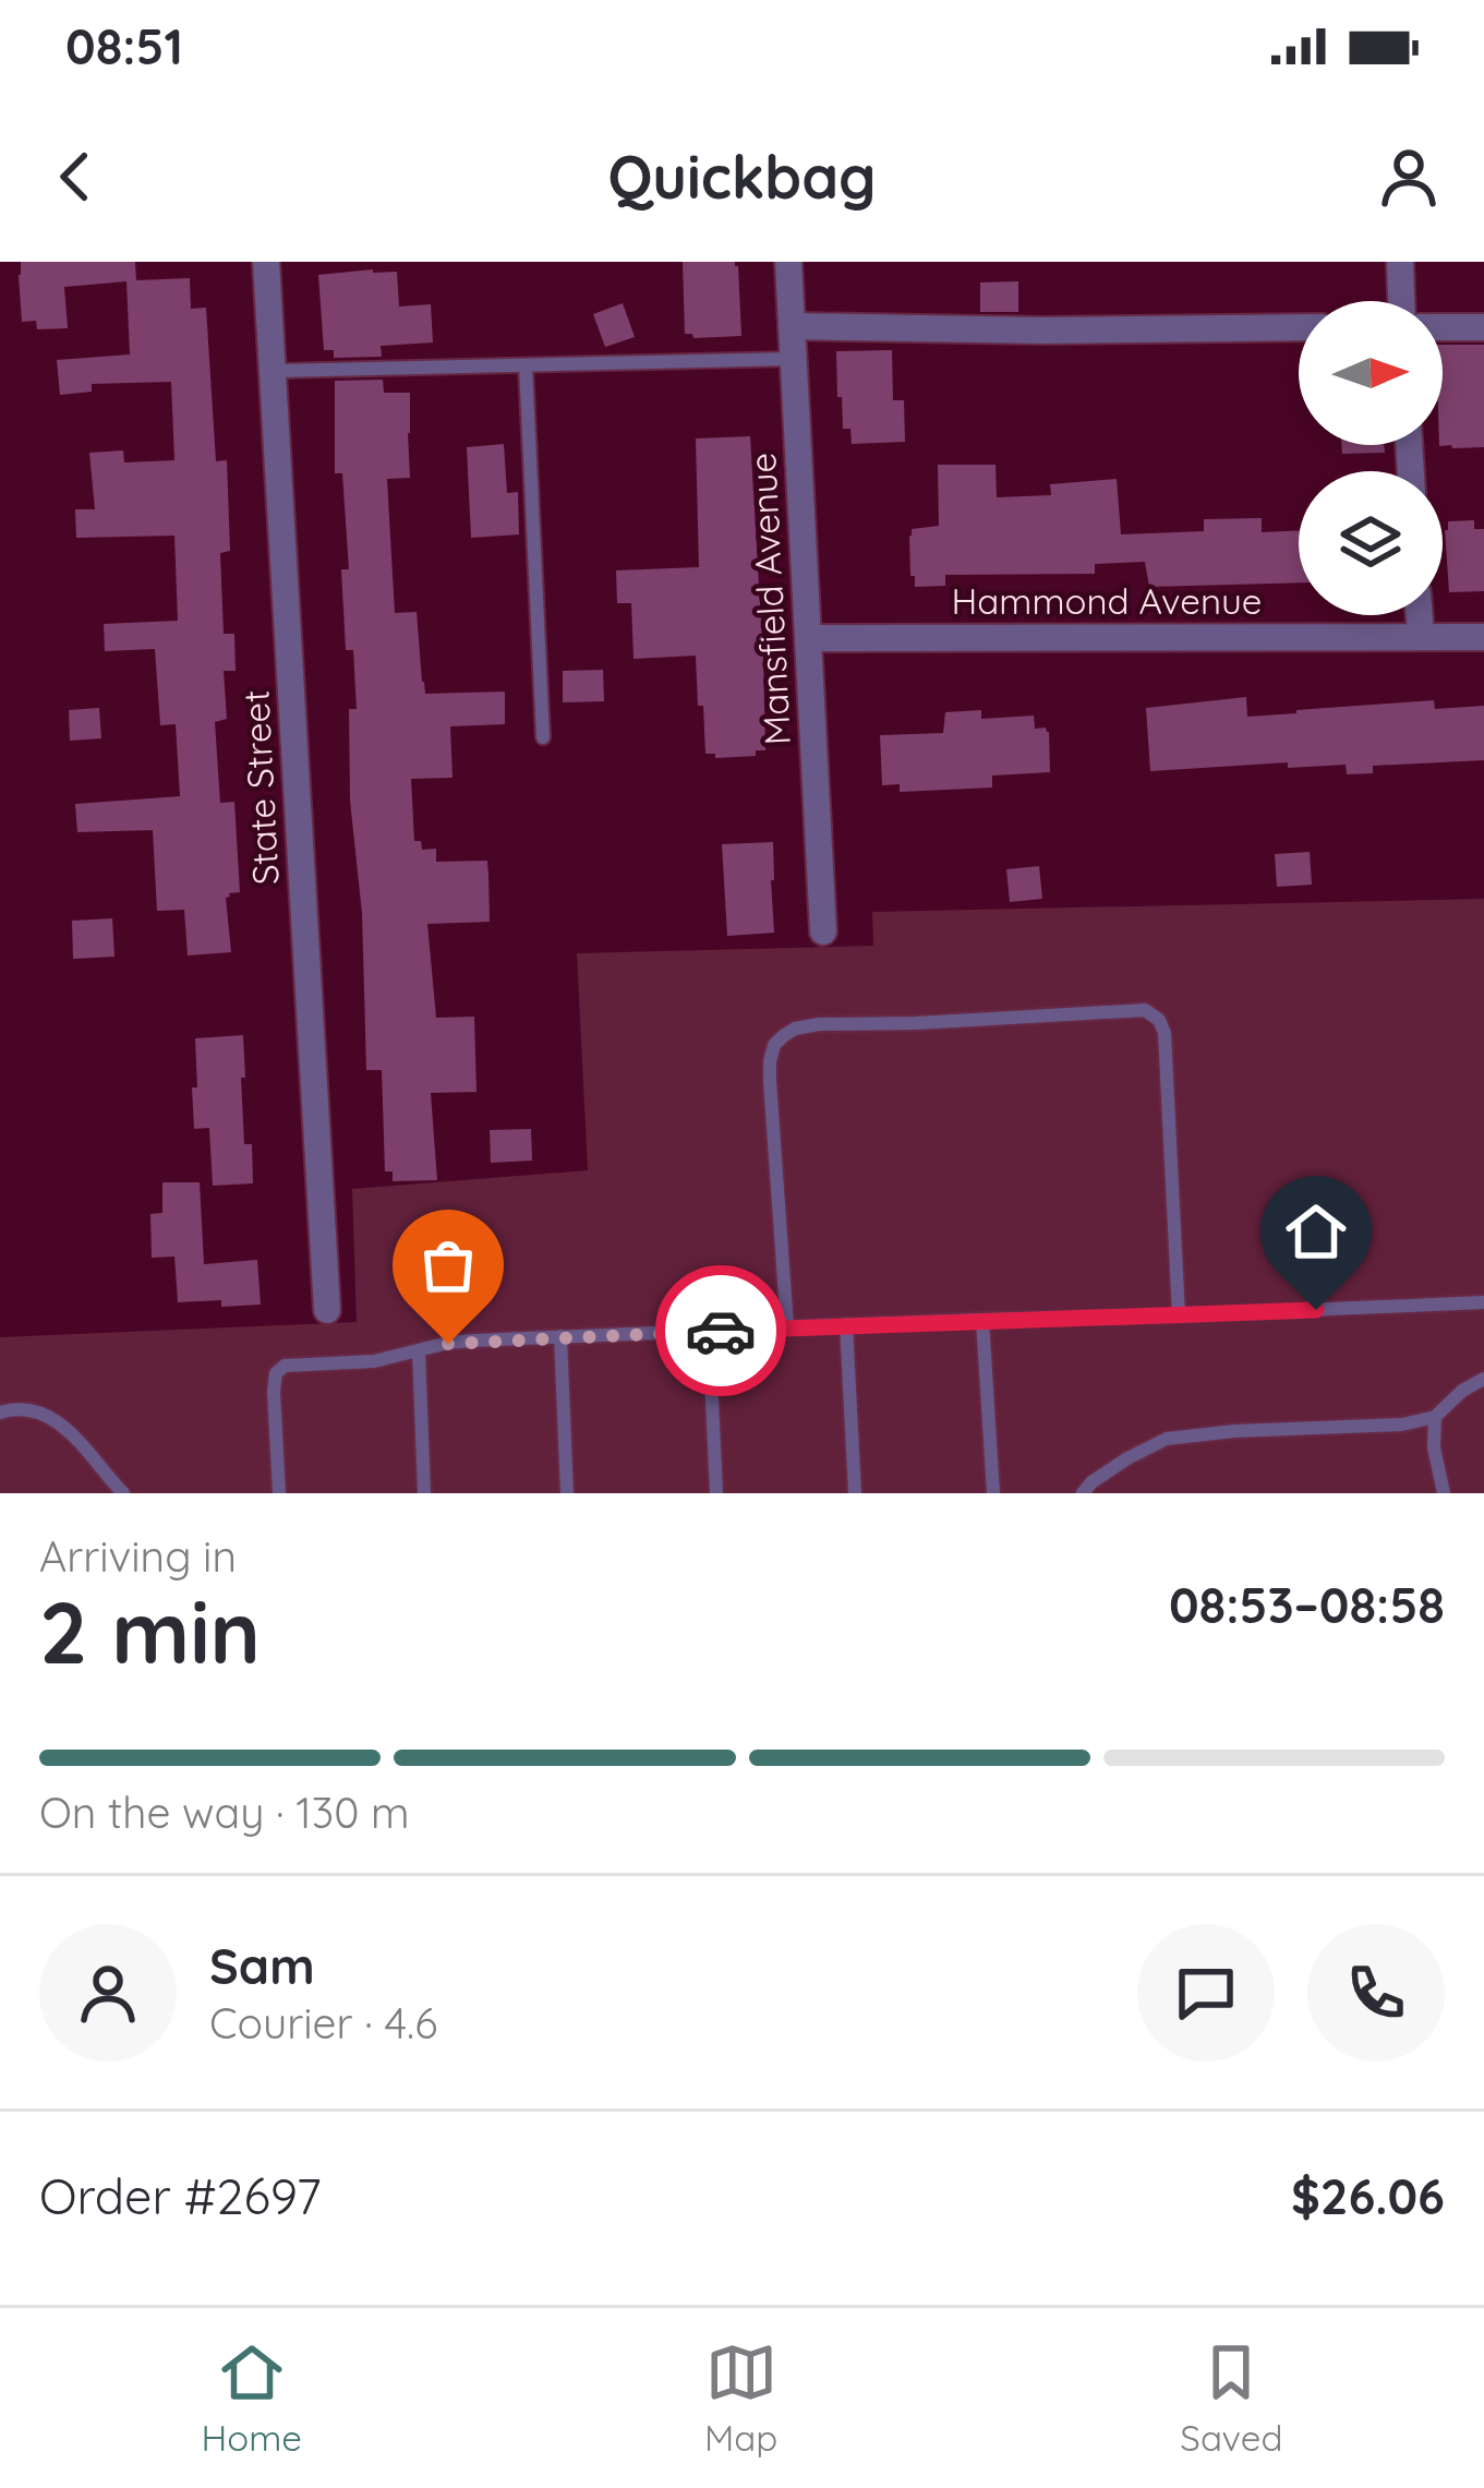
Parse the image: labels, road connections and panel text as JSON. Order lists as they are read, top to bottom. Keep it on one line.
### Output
{"streets":{"street":["Mansfield Avenue","Hammond Avenue","State Street"]},"crossings":[["Mansfield Avenue","Hammond Avenue"]],"north":"right","page":{"status":"08:51","header":"Quickbag","heading":["2 min","Arriving in","08:53–08:58"],"panel":["Sam","Courier · 4.6","Order #2697","$26.06"],"bar":"On the way · 130 m","tabs":["Home","Map","Saved"]}}
